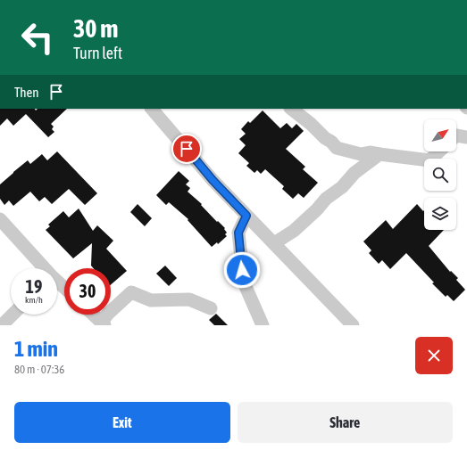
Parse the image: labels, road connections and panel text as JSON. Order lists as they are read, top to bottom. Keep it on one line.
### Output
{"north":"top right","page":{"turn":["30 m","Turn left"],"then":"Then","speed":"19 km/h","limit":"30","heading":["1 min","80 m · 07:36"],"buttons":["Exit","Share"]}}
